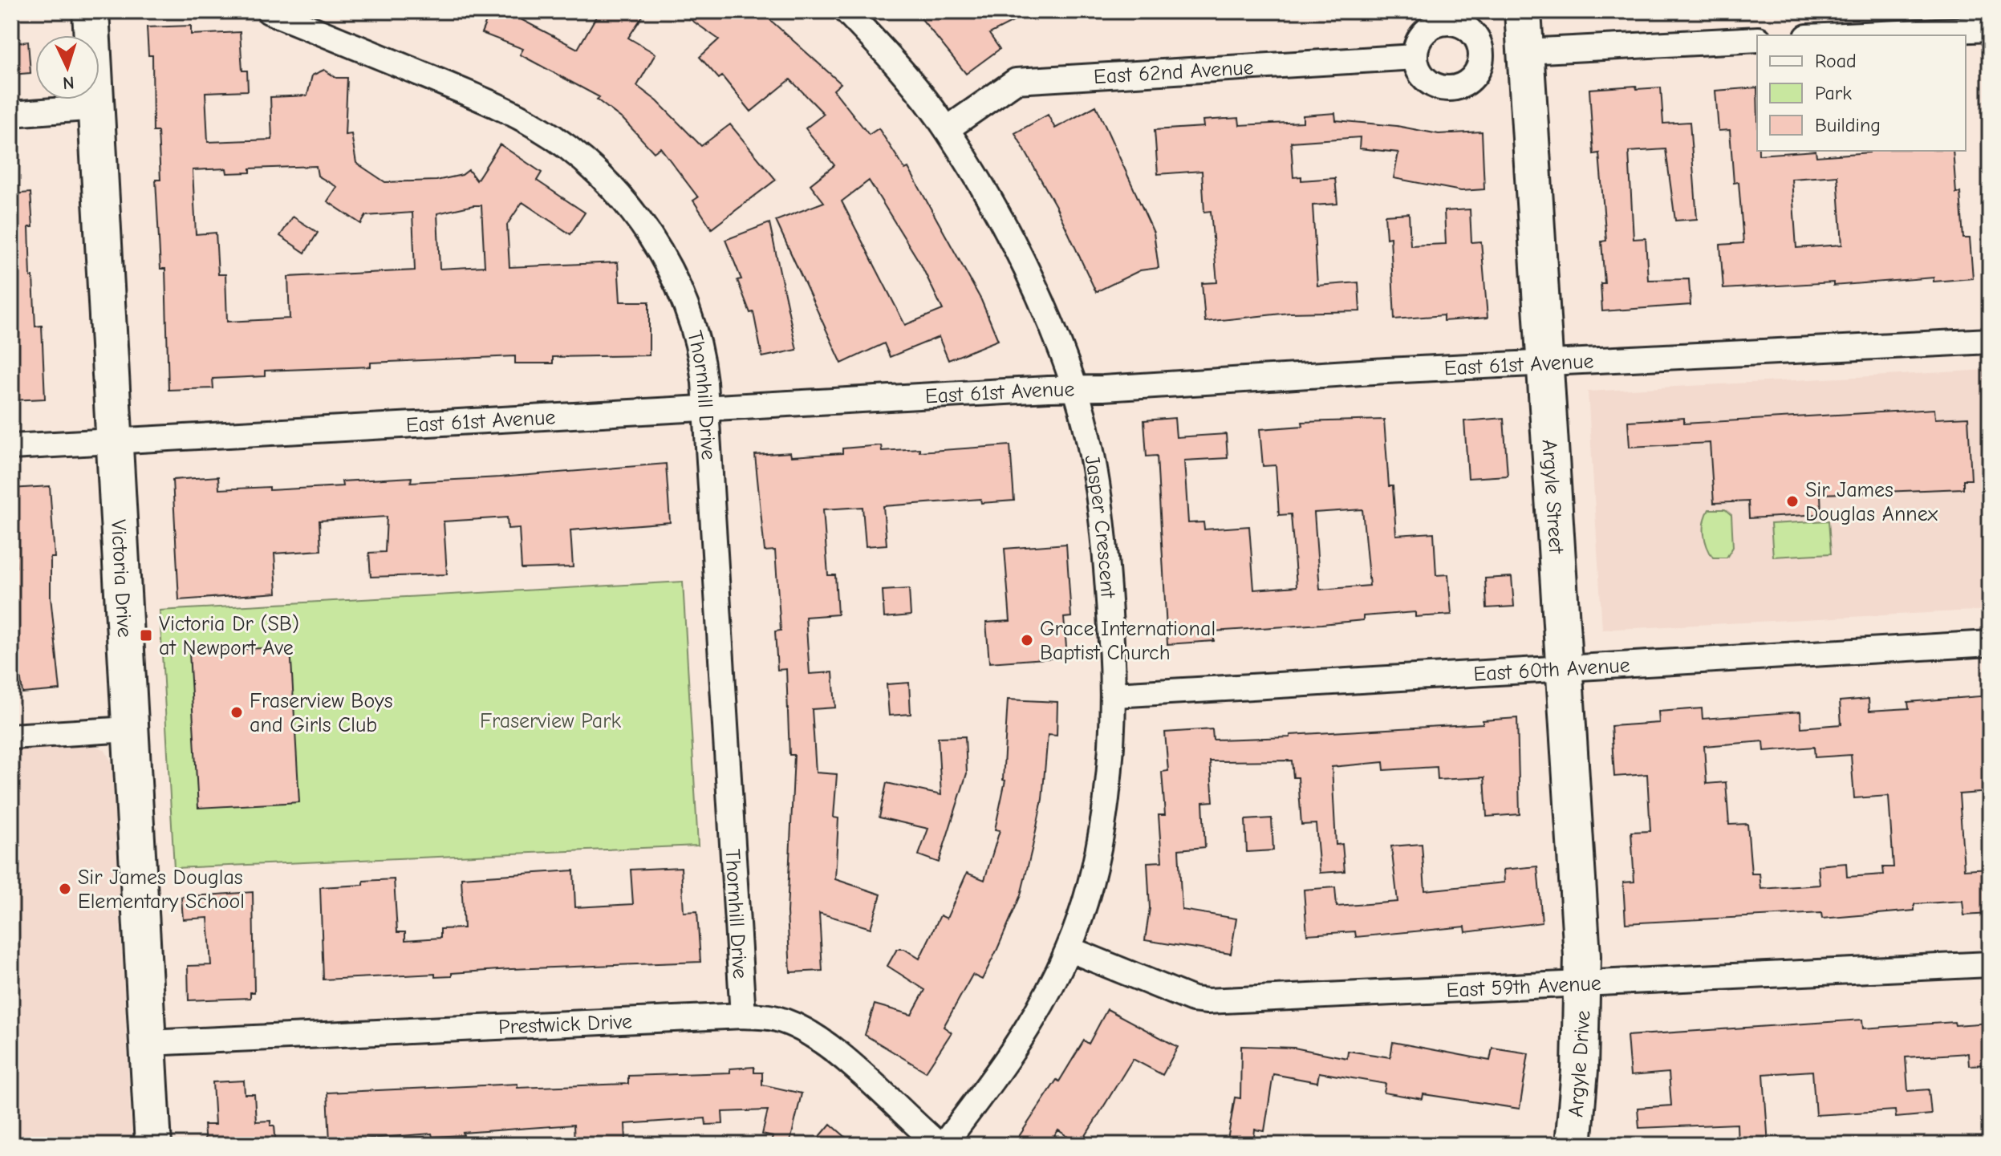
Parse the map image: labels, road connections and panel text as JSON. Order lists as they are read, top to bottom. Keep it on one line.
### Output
{"streets":{"street":["East 62nd Avenue","East 61st Avenue","Thornhill Drive","Argyle Street","Jasper Crescent","Victoria Drive","East 60th Avenue","East 59th Avenue","Prestwick Drive","Argyle Drive"]},"crossings":[["East 62nd Avenue","Jasper Crescent"],["East 61st Avenue","Thornhill Drive"],["East 61st Avenue","Argyle Street"],["East 61st Avenue","Jasper Crescent"],["East 61st Avenue","Victoria Drive"],["Thornhill Drive","Prestwick Drive"],["Argyle Street","East 60th Avenue"],["Argyle Street","East 59th Avenue"],["Argyle Street","Argyle Drive"],["Jasper Crescent","East 60th Avenue"],["Jasper Crescent","East 59th Avenue"],["Victoria Drive","Prestwick Drive"],["East 59th Avenue","Argyle Drive"]],"parks":["Fraserview Park"],"places":{"other":["Sir James Douglas Annex","Grace International Baptist Church","Fraserview Boys and Girls Club","Sir James Douglas Elementary School"],"transit":["Victoria Dr (SB) at Newport Ave"]},"legend":["Road","Park","Building"],"north":"bottom"}
